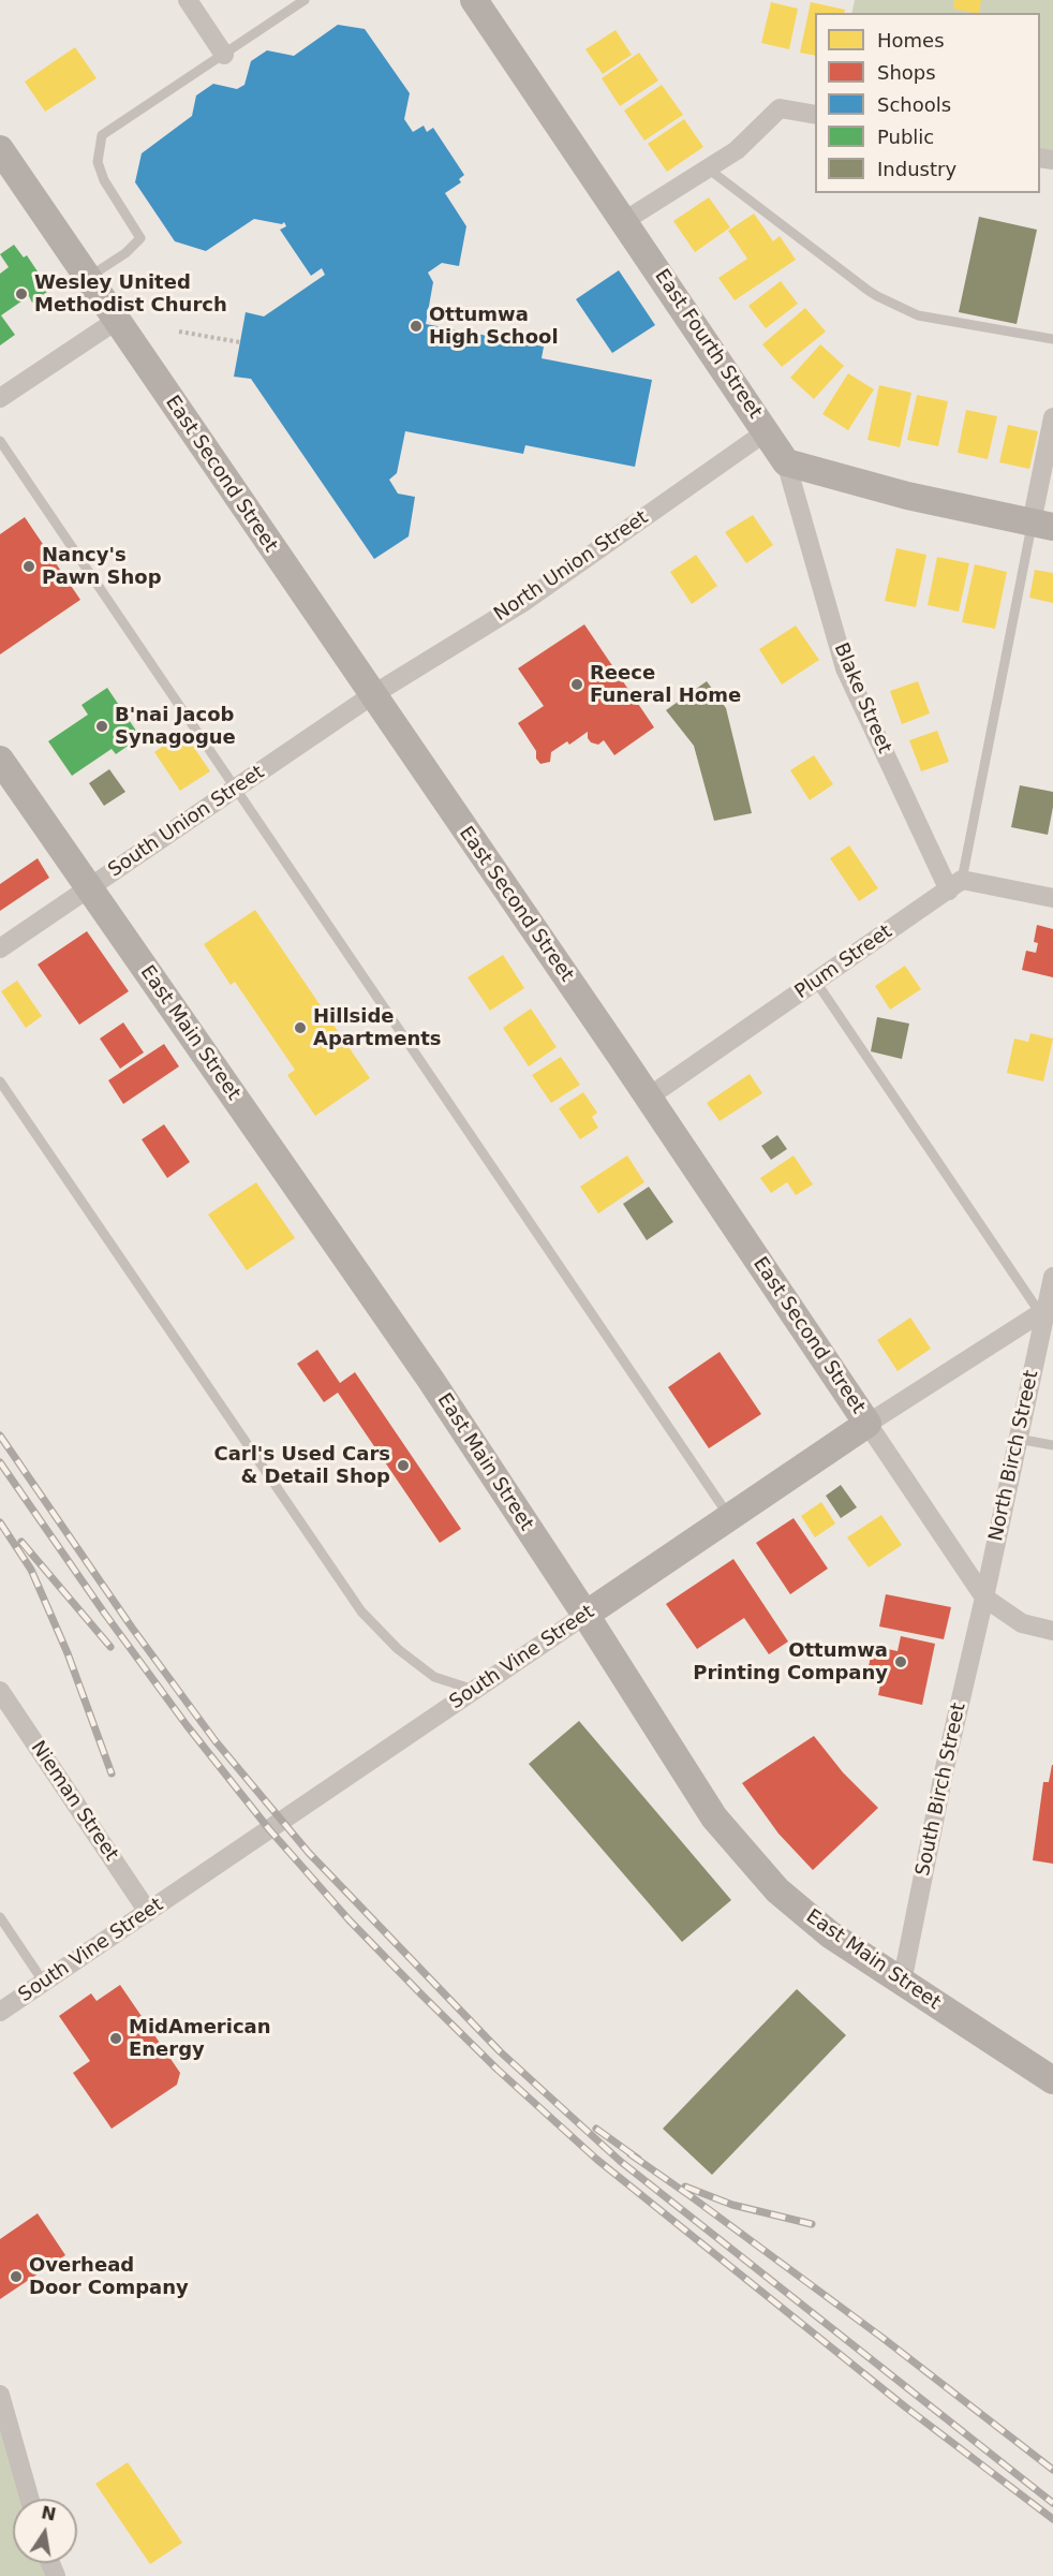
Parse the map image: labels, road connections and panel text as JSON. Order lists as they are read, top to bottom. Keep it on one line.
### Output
{"streets":{"main road":["East Fourth Street","East Second Street","East Main Street","South Vine Street"],"street":["North Union Street","Blake Street","South Union Street","Plum Street","North Birch Street","South Birch Street","Nieman Street"]},"crossings":[["East Fourth Street","North Union Street"],["East Fourth Street","Blake Street"],["East Second Street","North Union Street"],["East Second Street","South Union Street"],["East Second Street","Plum Street"],["East Second Street","North Birch Street"],["East Second Street","South Vine Street"],["East Second Street","South Birch Street"],["North Union Street","South Union Street"],["Blake Street","Plum Street"],["South Union Street","East Main Street"],["East Main Street","South Vine Street"],["East Main Street","South Birch Street"],["North Birch Street","South Vine Street"],["North Birch Street","South Birch Street"],["South Vine Street","Nieman Street"]],"places":["Wesley United Methodist Church","Ottumwa High School","Nancy's Pawn Shop","Reece Funeral Home","B'nai Jacob Synagogue","Hillside Apartments","Carl's Used Cars & Detail Shop","Ottumwa Printing Company","MidAmerican Energy","Overhead Door Company"],"legend":["Homes","Shops","Schools","Public","Industry"],"north":"top"}
